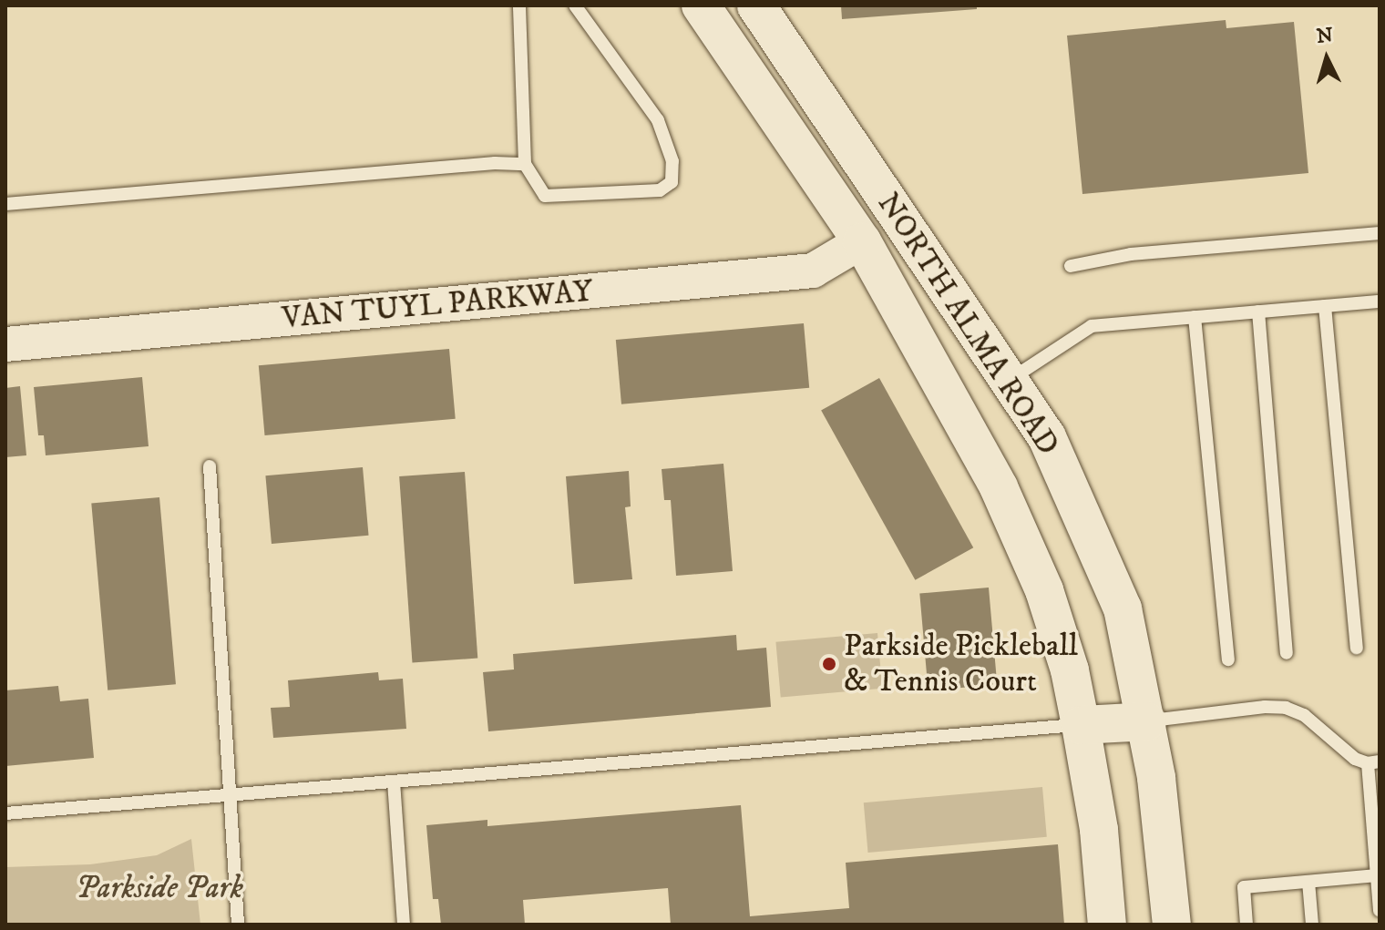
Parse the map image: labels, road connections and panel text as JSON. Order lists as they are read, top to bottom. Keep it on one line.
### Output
{"streets":{"main road":["NORTH ALMA ROAD"],"street":["VAN TUYL PARKWAY"]},"crossings":[["VAN TUYL PARKWAY","NORTH ALMA ROAD"]],"parks":["Parkside Park"],"places":["Parkside Pickleball & Tennis Court"],"north":"top"}
